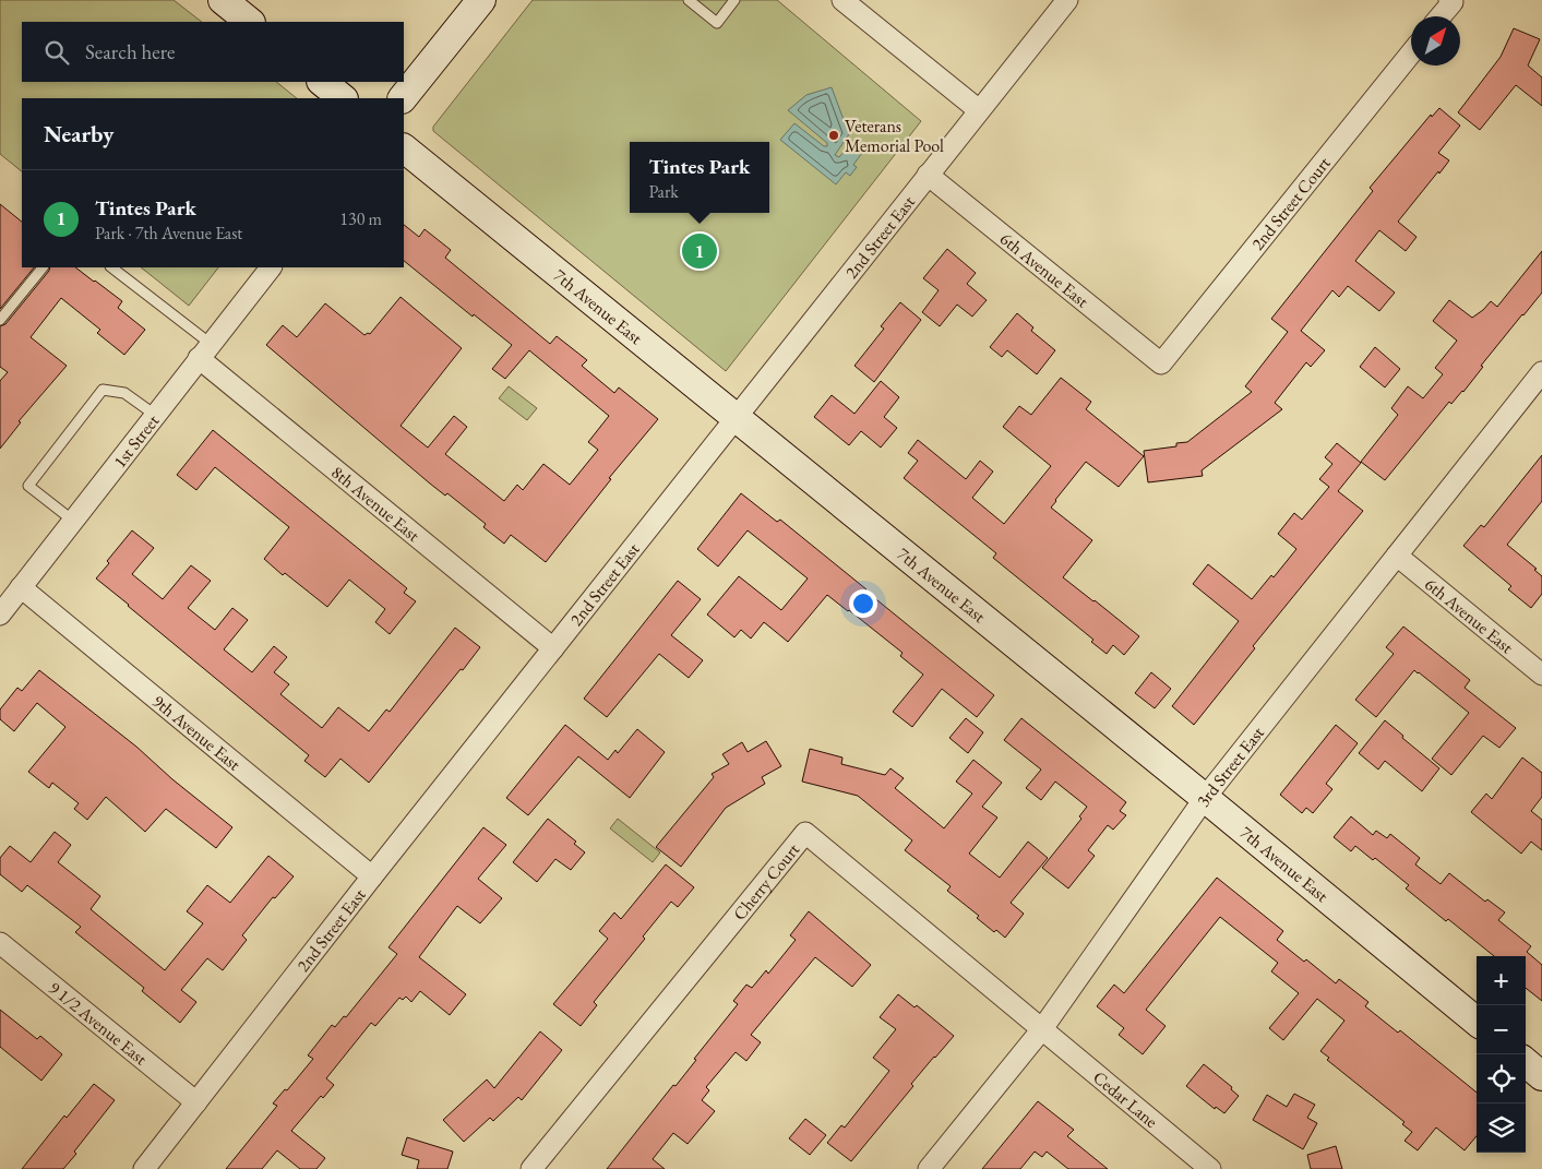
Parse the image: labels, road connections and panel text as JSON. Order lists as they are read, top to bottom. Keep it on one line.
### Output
{"streets":{"street":["2nd Street Court","2nd Street East","6th Avenue East","7th Avenue East","1st Street","8th Avenue East","9th Avenue East","3rd Street East","Cherry Court","9 1/2 Avenue East","Cedar Lane"]},"crossings":[["2nd Street Court","6th Avenue East"],["2nd Street East","6th Avenue East"],["2nd Street East","7th Avenue East"],["2nd Street East","8th Avenue East"],["2nd Street East","9th Avenue East"],["2nd Street East","9 1/2 Avenue East"],["6th Avenue East","3rd Street East"],["7th Avenue East","3rd Street East"],["1st Street","8th Avenue East"],["1st Street","9th Avenue East"],["3rd Street East","Cherry Court"],["3rd Street East","Cedar Lane"],["Cherry Court","Cedar Lane"]],"places":["Veterans Memorial Pool"],"north":"top right","page":{"search":"Search here","heading":"Nearby","popup":["Tintes Park","Park"],"list":[{"mark":"1","name":"Tintes Park","note":"Park · 7th Avenue East","value":"130 m"}],"pins":"1","map_buttons":["+","−"]}}
